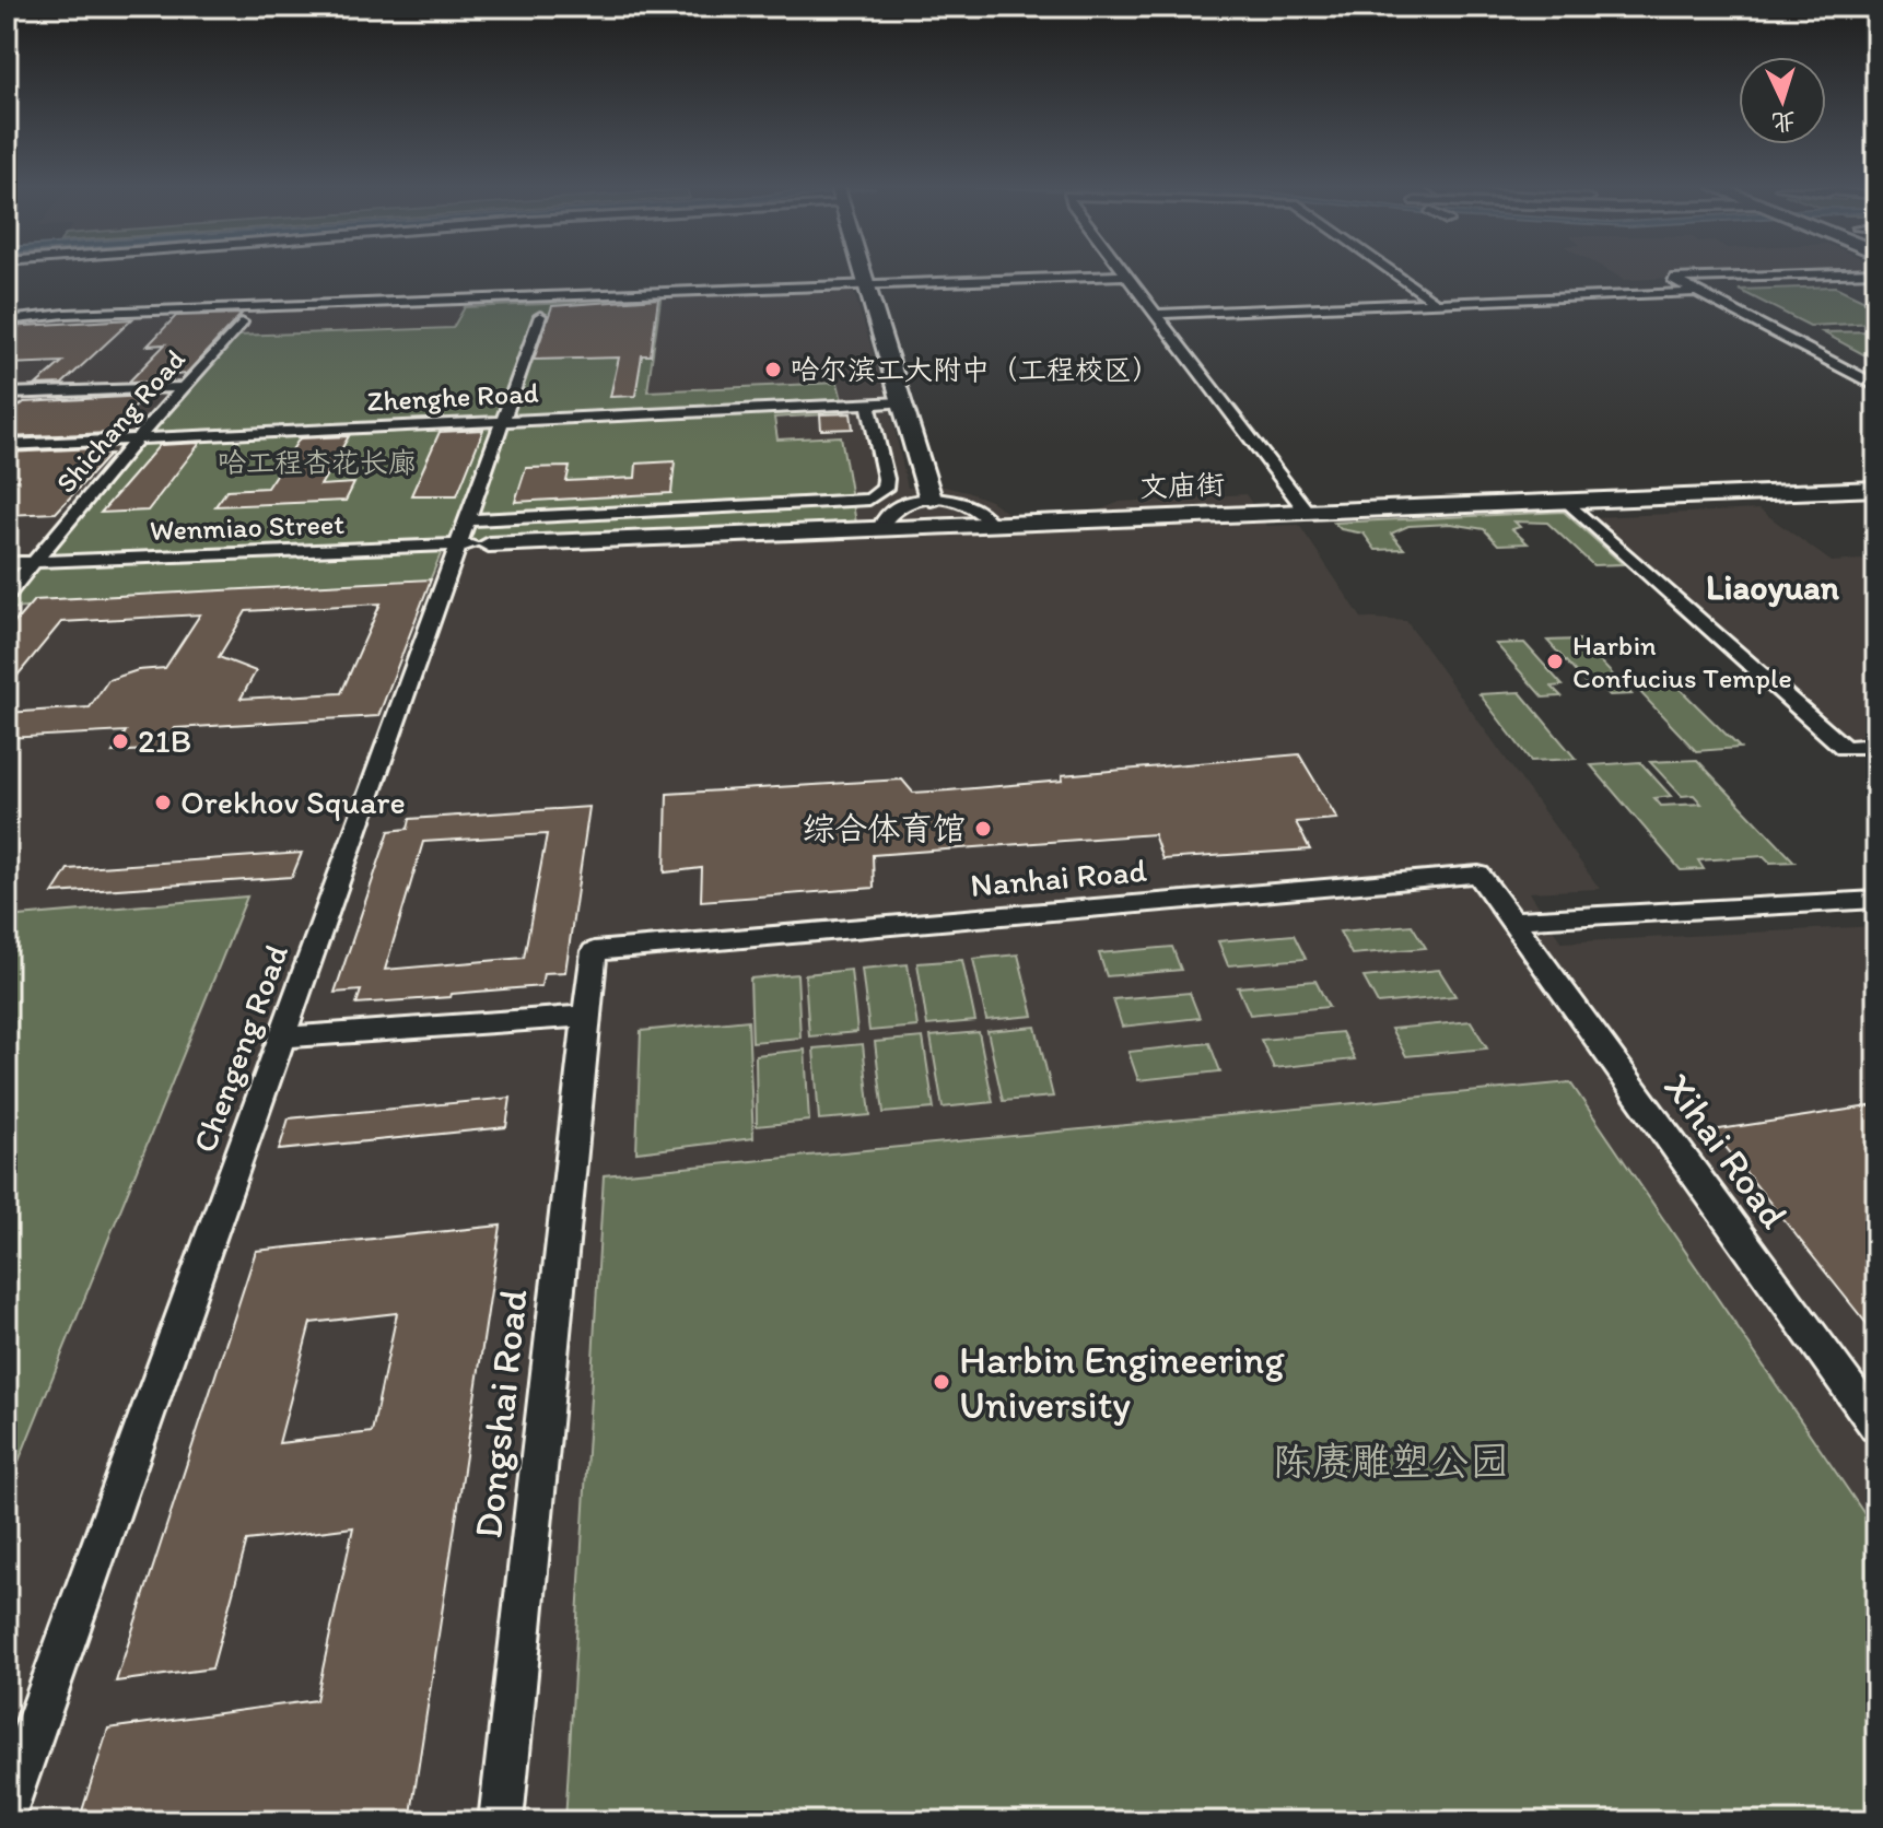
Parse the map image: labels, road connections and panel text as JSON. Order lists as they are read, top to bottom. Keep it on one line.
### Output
{"streets":{"main road":["文庙街"],"street":["Zhenghe Road","Shichang Road","Wenmiao Street","Nanhai Road","Chengeng Road","Xihai Road","Dongshai Road"]},"crossings":[["Zhenghe Road","Shichang Road"],["Zhenghe Road","Chengeng Road"],["Shichang Road","Wenmiao Street"],["文庙街","Wenmiao Street"],["Wenmiao Street","Chengeng Road"],["Nanhai Road","Xihai Road"],["Nanhai Road","Dongshai Road"]],"districts":["Liaoyuan"],"parks":["哈工程杏花长廊","陈赓雕塑公园"],"places":["哈尔滨工大附中（工程校区）","Harbin Confucius Temple","21B","Orekhov Square","综合体育馆","Harbin Engineering University"],"north":"bottom"}
